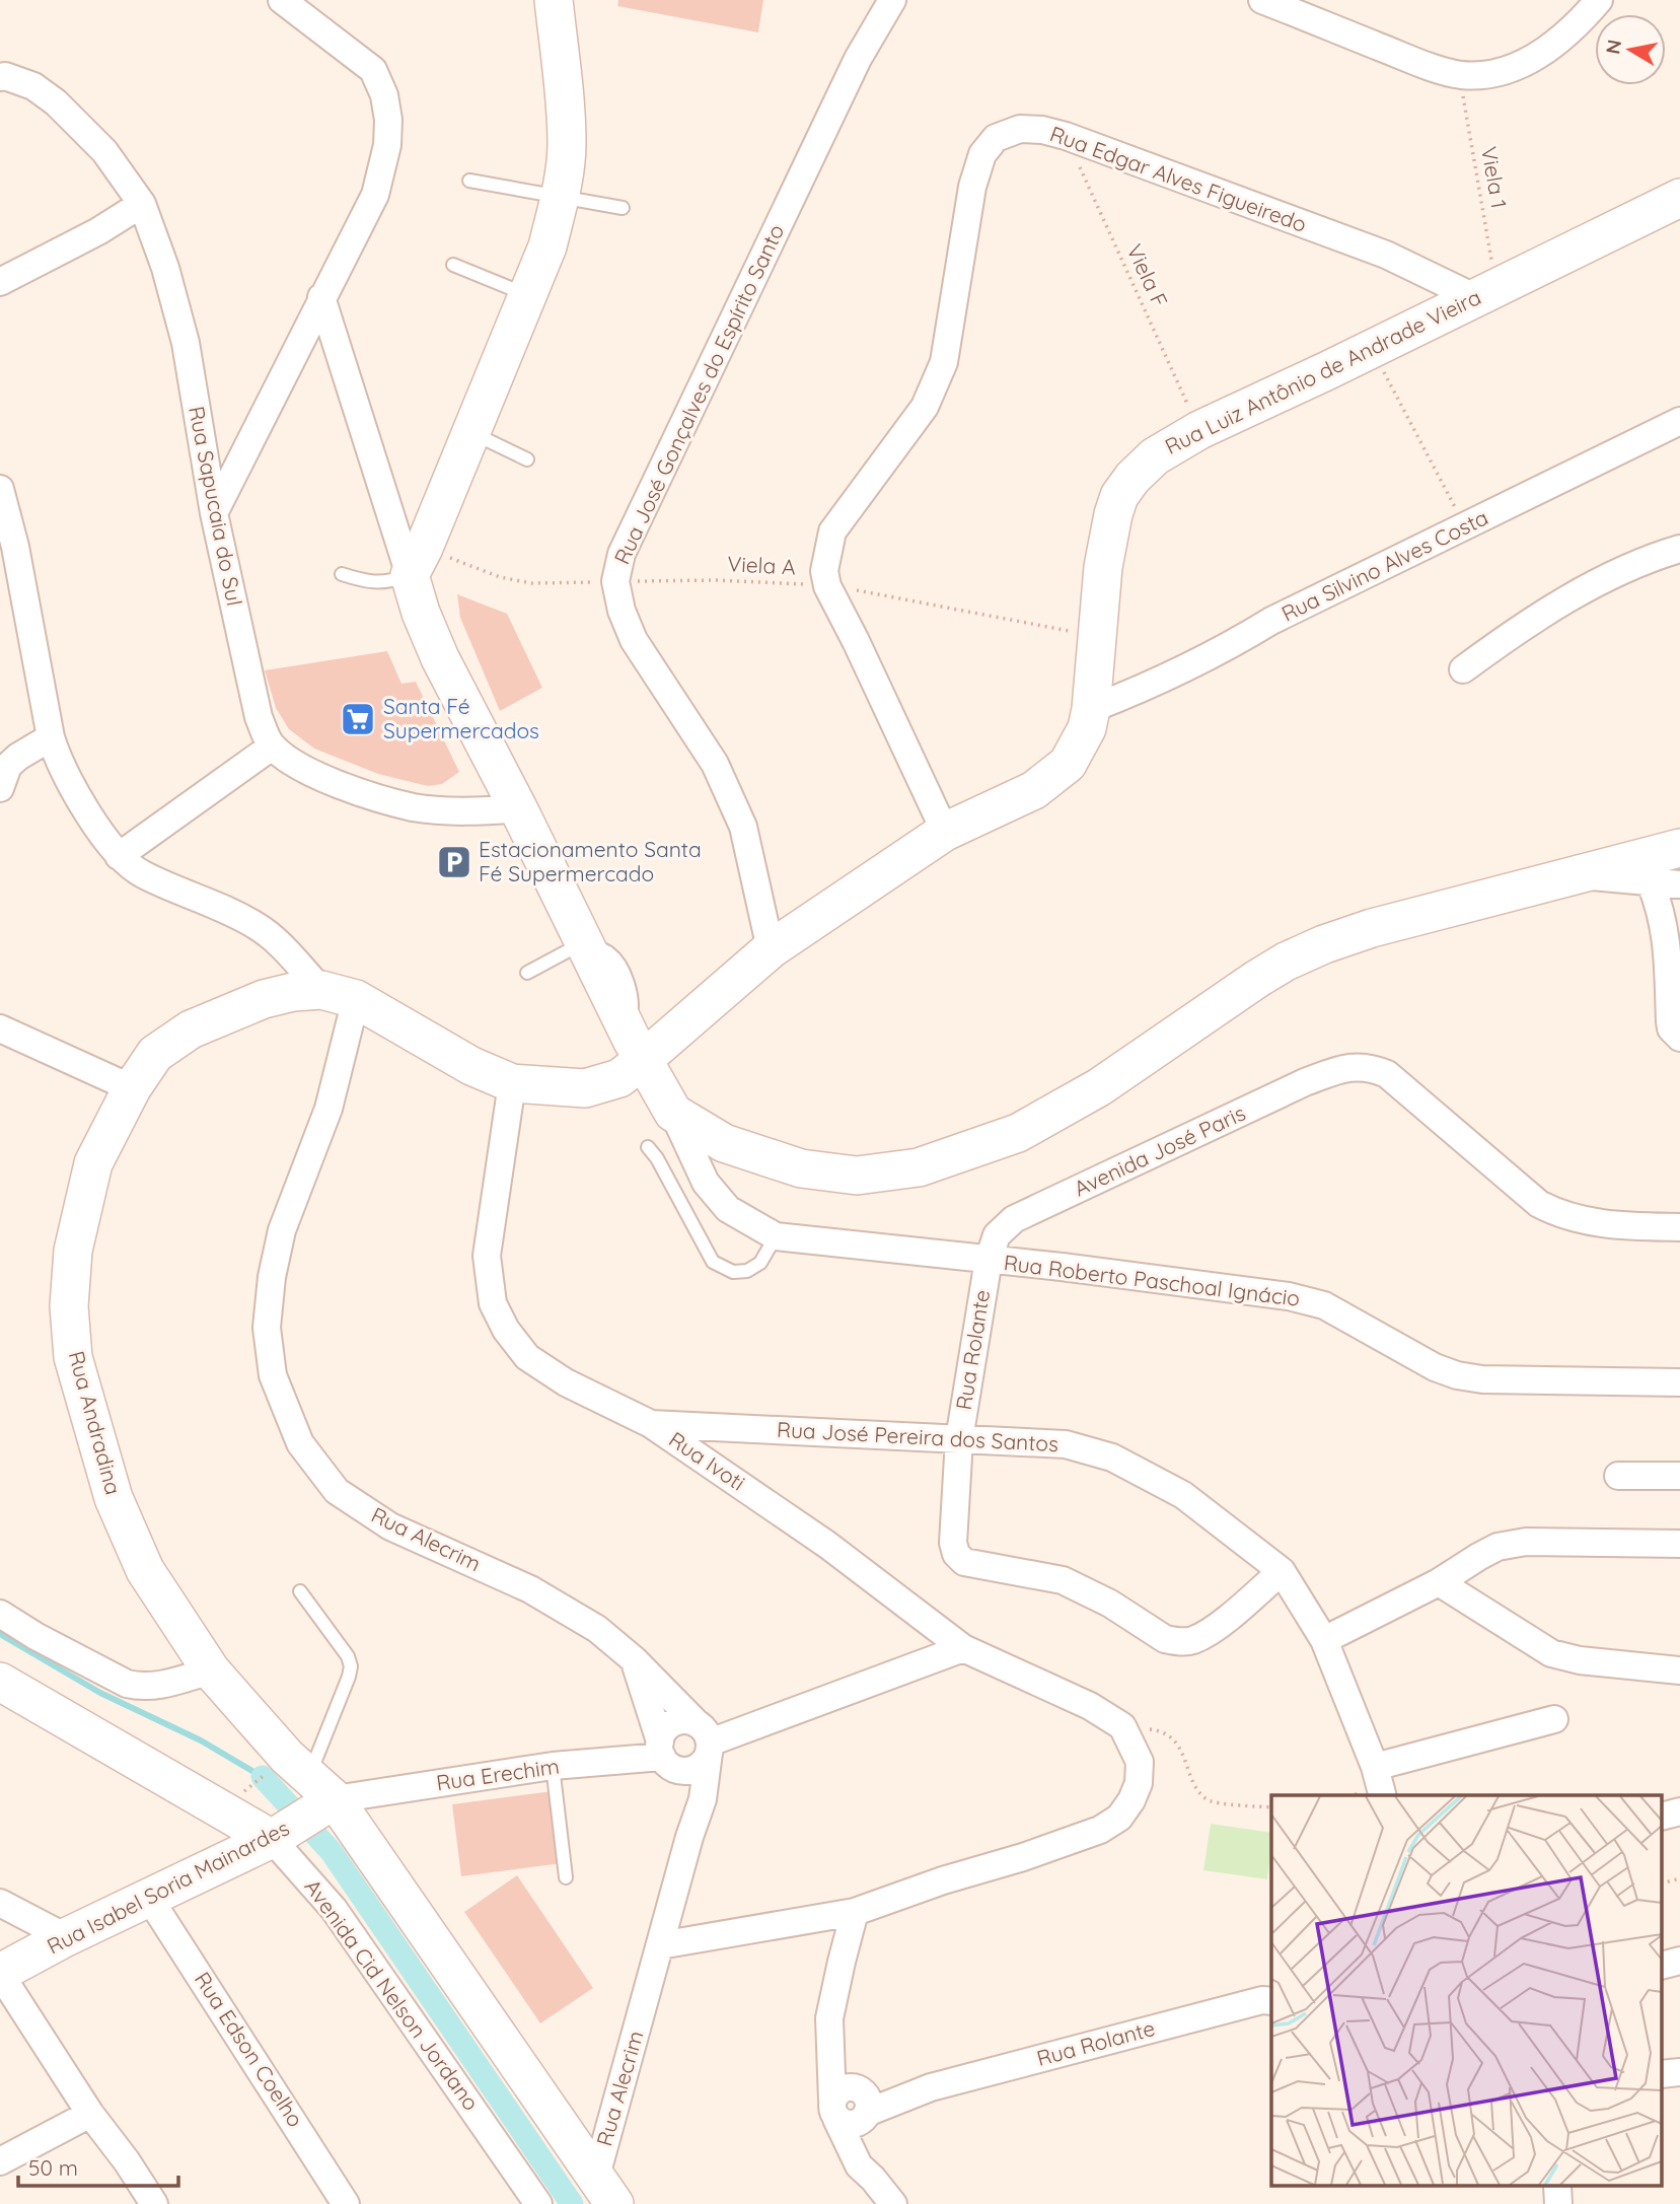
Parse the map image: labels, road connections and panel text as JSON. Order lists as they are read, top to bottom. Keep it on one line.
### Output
{"streets":{"main road":["Rua Luiz Antônio de Andrade Vieira","Rua Andradina","Rua Isabel Soria Mainardes","Avenida Cid Nelson Jordano"],"street":["Rua Edgar Alves Figueiredo","Rua José Gonçalves do Espírito Santo","Rua Sapucaia do Sul","Rua Silvino Alves Costa","Avenida José Paris","Rua Roberto Paschoal Ignácio","Rua Rolante","Rua José Pereira dos Santos","Rua Ivoti","Rua Alecrim","Rua Erechim","Rua Edson Coelho"],"path":["Viela 1","Viela F","Viela A"]},"crossings":[["Viela 1","Rua Edgar Alves Figueiredo"],["Viela 1","Rua Luiz Antônio de Andrade Vieira"],["Rua Edgar Alves Figueiredo","Viela F"],["Rua Edgar Alves Figueiredo","Rua Luiz Antônio de Andrade Vieira"],["Rua Edgar Alves Figueiredo","Viela A"],["Viela F","Rua Luiz Antônio de Andrade Vieira"],["Rua Luiz Antônio de Andrade Vieira","Rua José Gonçalves do Espírito Santo"],["Rua Luiz Antônio de Andrade Vieira","Viela A"],["Rua Luiz Antônio de Andrade Vieira","Rua Silvino Alves Costa"],["Rua José Gonçalves do Espírito Santo","Viela A"],["Avenida José Paris","Rua Roberto Paschoal Ignácio"],["Avenida José Paris","Rua Rolante"],["Rua Roberto Paschoal Ignácio","Rua Rolante"],["Rua Rolante","Rua José Pereira dos Santos"],["Rua Andradina","Rua Alecrim"],["Rua Andradina","Rua Erechim"],["Rua Andradina","Rua Isabel Soria Mainardes"],["Rua Andradina","Avenida Cid Nelson Jordano"],["Rua José Pereira dos Santos","Rua Ivoti"],["Rua Alecrim","Rua Erechim"],["Rua Alecrim","Avenida Cid Nelson Jordano"],["Rua Erechim","Rua Isabel Soria Mainardes"],["Rua Erechim","Avenida Cid Nelson Jordano"],["Rua Isabel Soria Mainardes","Avenida Cid Nelson Jordano"],["Rua Isabel Soria Mainardes","Rua Edson Coelho"]],"places":{"supermarket":["Santa Fé Supermercados"],"parking":["Estacionamento Santa Fé Supermercado"]},"scale_bar":"50 m","north":"left"}
